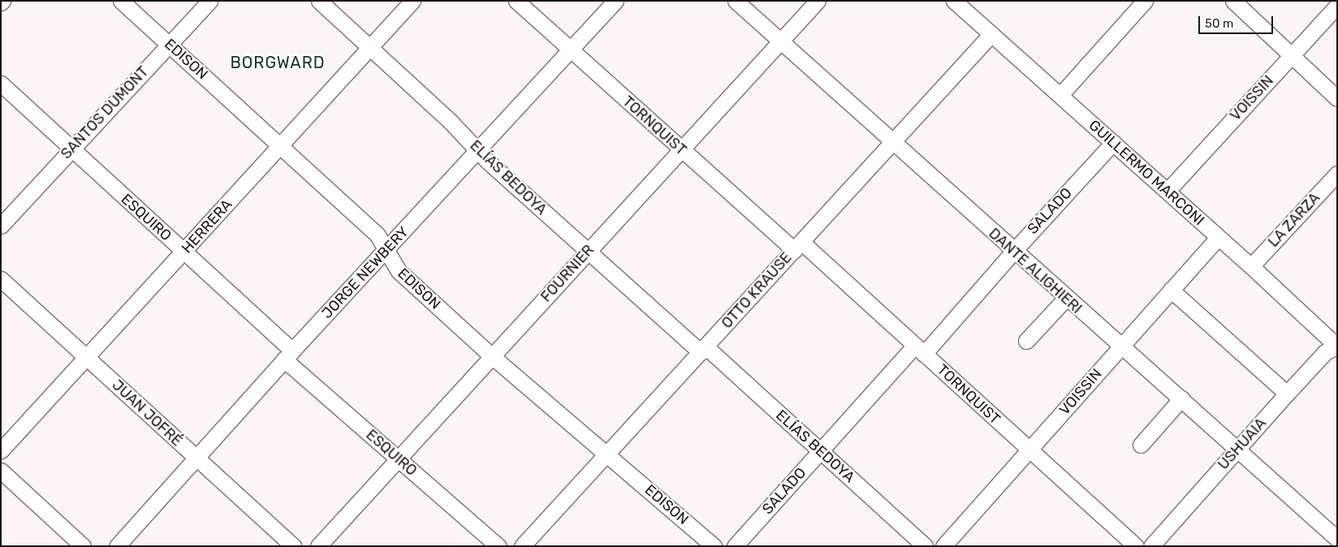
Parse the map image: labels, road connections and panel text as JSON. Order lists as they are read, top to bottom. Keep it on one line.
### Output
{"streets":{"street":["EDISON","VOISSIN","SANTOS DUMONT","TORNQUIST","GUILLERMO MARCONI","ELÍAS BEDOYA","SALADO","ESQUIRO","LA ZARZA","HERRERA","DANTE ALIGHIERI","JORGE NEWBERY","FOURNIER","OTTO KRAUSE","JUAN JOFRÉ","USHUAIA"]},"crossings":[["EDISON","SANTOS DUMONT"],["EDISON","HERRERA"],["EDISON","JORGE NEWBERY"],["EDISON","FOURNIER"],["EDISON","OTTO KRAUSE"],["VOISSIN","TORNQUIST"],["VOISSIN","GUILLERMO MARCONI"],["VOISSIN","DANTE ALIGHIERI"],["SANTOS DUMONT","ESQUIRO"],["TORNQUIST","SALADO"],["TORNQUIST","JORGE NEWBERY"],["TORNQUIST","FOURNIER"],["TORNQUIST","OTTO KRAUSE"],["GUILLERMO MARCONI","SALADO"],["GUILLERMO MARCONI","LA ZARZA"],["GUILLERMO MARCONI","OTTO KRAUSE"],["GUILLERMO MARCONI","USHUAIA"],["ELÍAS BEDOYA","SALADO"],["ELÍAS BEDOYA","HERRERA"],["ELÍAS BEDOYA","JORGE NEWBERY"],["ELÍAS BEDOYA","FOURNIER"],["ELÍAS BEDOYA","OTTO KRAUSE"],["SALADO","DANTE ALIGHIERI"],["ESQUIRO","HERRERA"],["ESQUIRO","JORGE NEWBERY"],["ESQUIRO","FOURNIER"],["HERRERA","JUAN JOFRÉ"],["DANTE ALIGHIERI","FOURNIER"],["DANTE ALIGHIERI","OTTO KRAUSE"],["DANTE ALIGHIERI","USHUAIA"],["JORGE NEWBERY","JUAN JOFRÉ"]],"districts":["BORGWARD"],"scale_bar":"50 m"}
